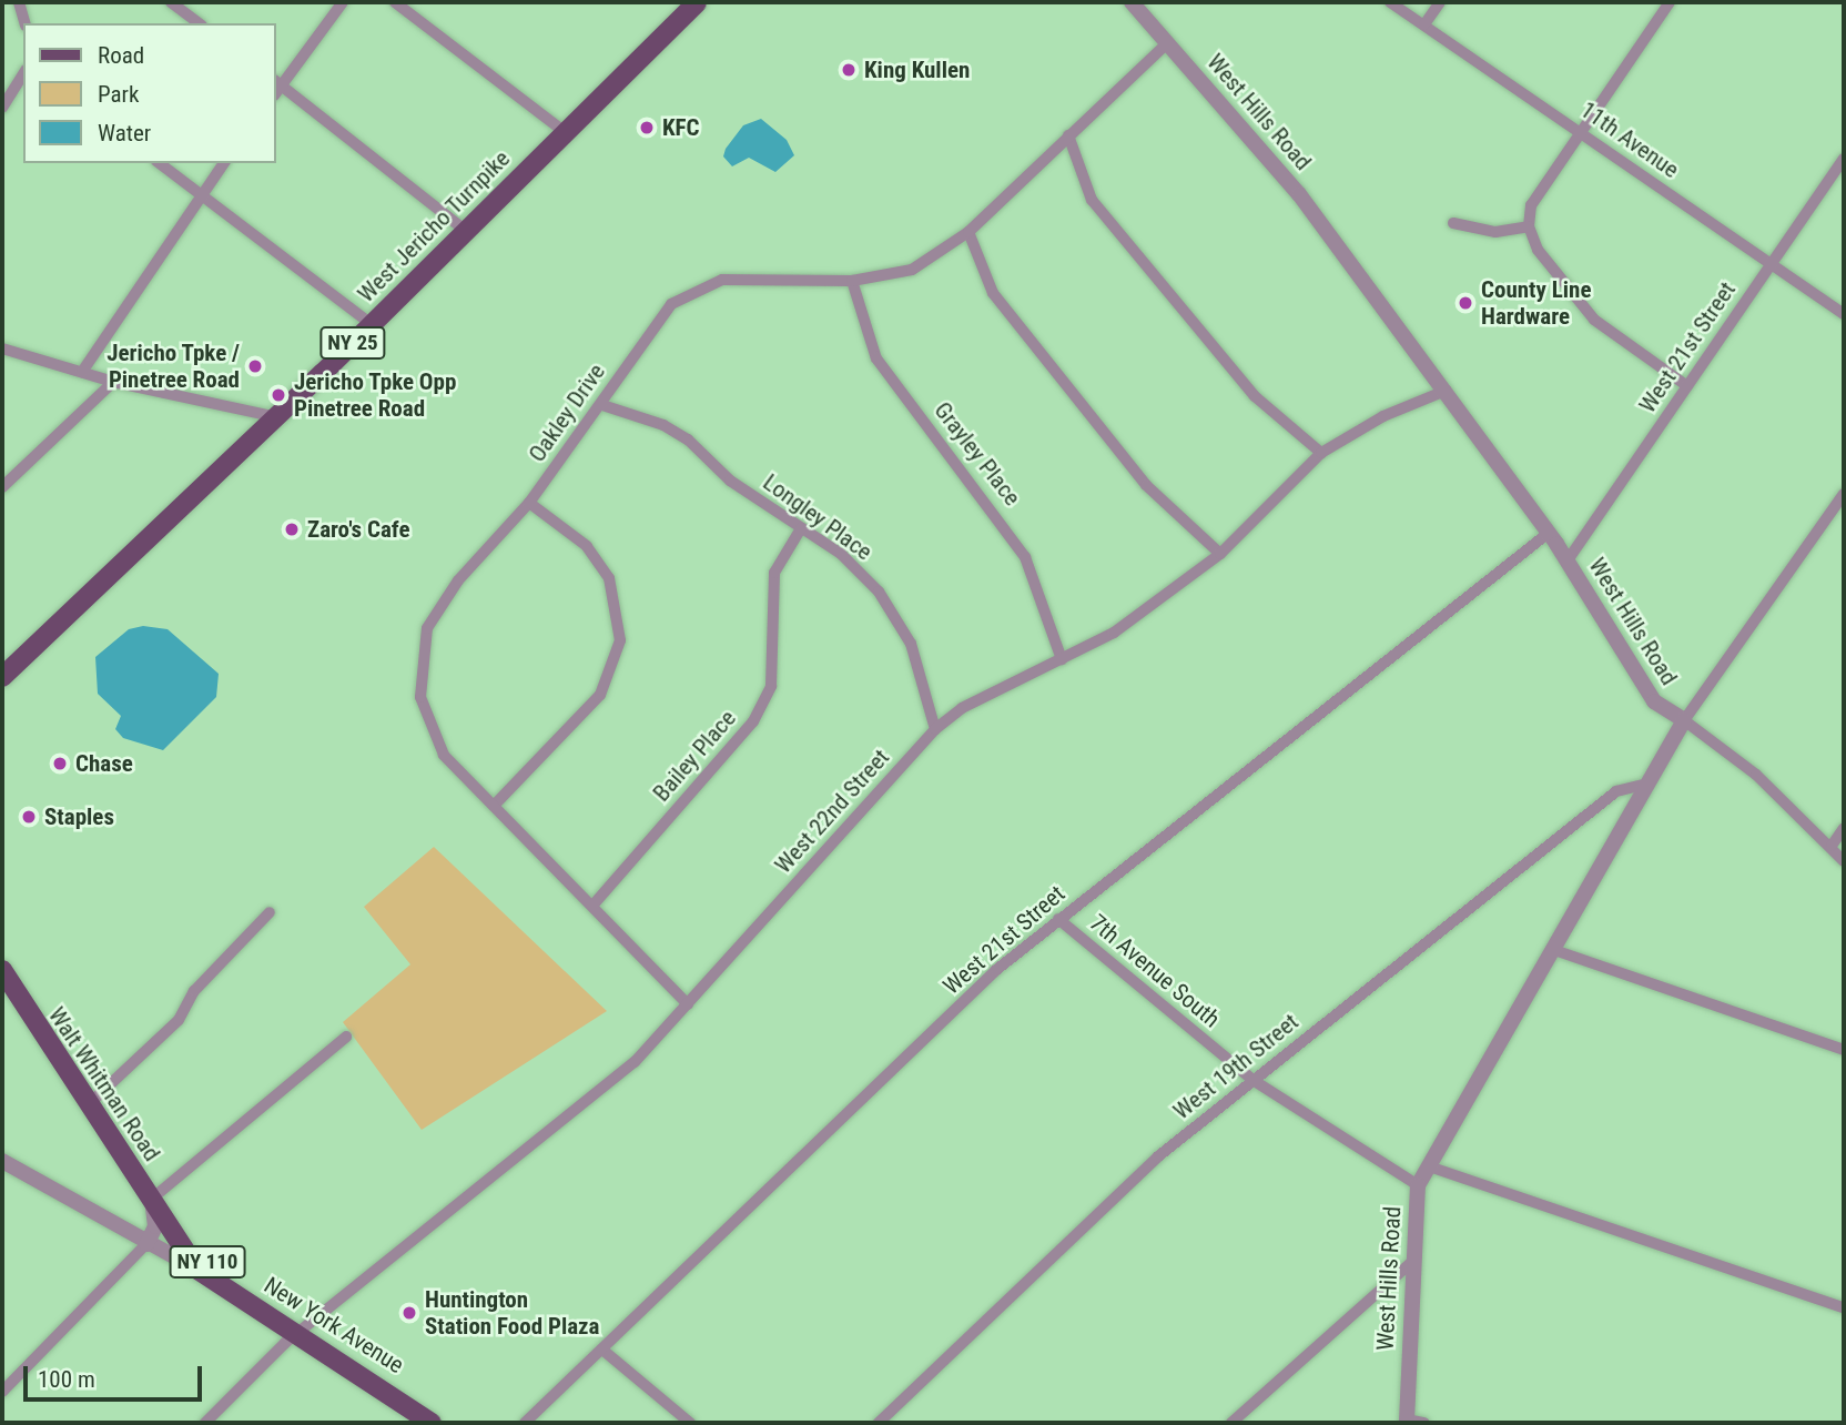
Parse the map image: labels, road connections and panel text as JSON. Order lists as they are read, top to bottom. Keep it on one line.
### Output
{"streets":{"main road":["West Jericho Turnpike","NY 25","Walt Whitman Road","NY 110","New York Avenue"],"street":["West Hills Road","11th Avenue","West 21st Street","Oakley Drive","Grayley Place","Longley Place","Bailey Place","West 22nd Street","7th Avenue South","West 19th Street"]},"crossings":[["West Hills Road","West 21st Street"],["West Hills Road","Oakley Drive"],["West Hills Road","West 22nd Street"],["West Hills Road","7th Avenue South"],["West Hills Road","West 19th Street"],["11th Avenue","West 21st Street"],["West 21st Street","7th Avenue South"],["Oakley Drive","Grayley Place"],["Oakley Drive","Longley Place"],["Oakley Drive","Bailey Place"],["Oakley Drive","West 22nd Street"],["Grayley Place","West 22nd Street"],["Longley Place","Bailey Place"],["Longley Place","West 22nd Street"],["West 22nd Street","New York Avenue"],["7th Avenue South","West 19th Street"],["Walt Whitman Road","New York Avenue"]],"places":["King Kullen","KFC","County Line Hardware","Jericho Tpke / Pinetree Road","Jericho Tpke Opp Pinetree Road","Zaro's Cafe","Chase","Staples","Huntington Station Food Plaza"],"legend":["Road","Park","Water"],"scale_bar":"100 m"}
